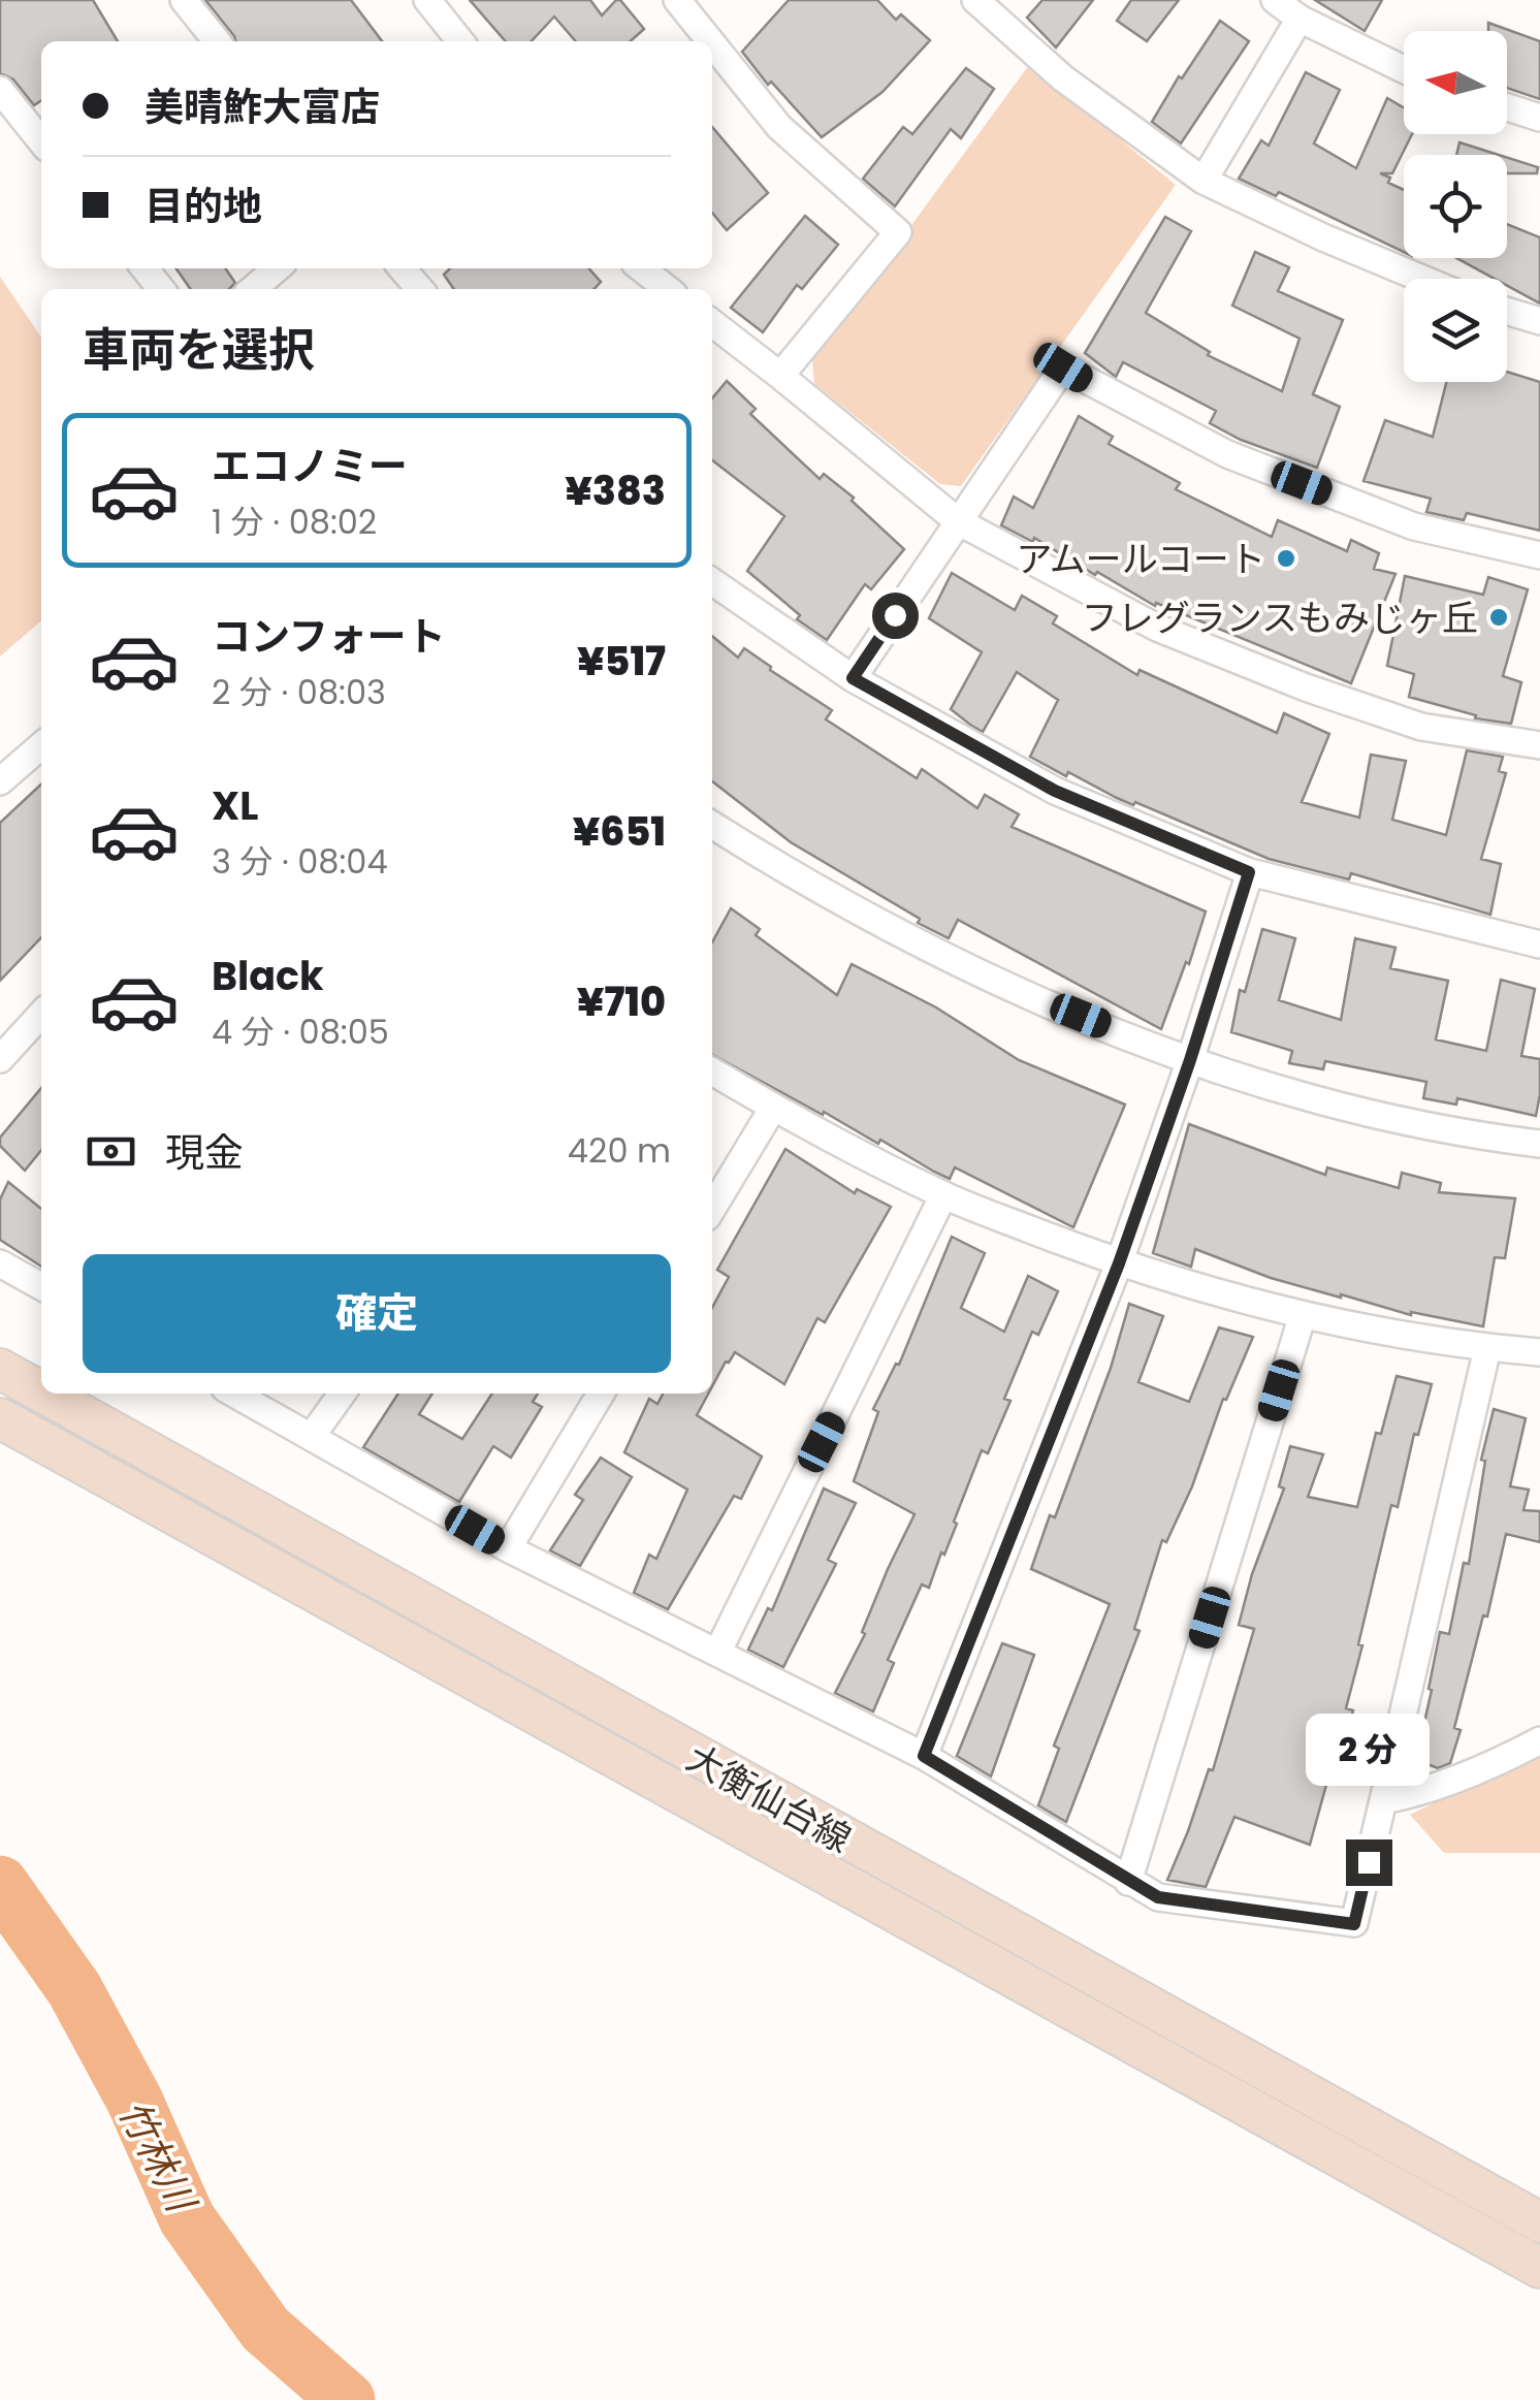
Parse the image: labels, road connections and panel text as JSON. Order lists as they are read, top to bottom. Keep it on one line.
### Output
{"streets":{"main road":["大衡仙台線"]},"water":["竹林川"],"places":["アムールコート","フレグランスもみじヶ丘"],"north":"left","page":{"banner":["美晴鮓大富店","目的地"],"heading":"車両を選択","list":[{"name":"エコノミー","note":"1 分 · 08:02","value":"¥383"},{"name":"コンフォート","note":"2 分 · 08:03","value":"¥517"},{"name":"XL","note":"3 分 · 08:04","value":"¥651"},{"name":"Black","note":"4 分 · 08:05","value":"¥710"}],"pay":["現金","420 m"],"buttons":"確定","bubble":"2 分"}}
